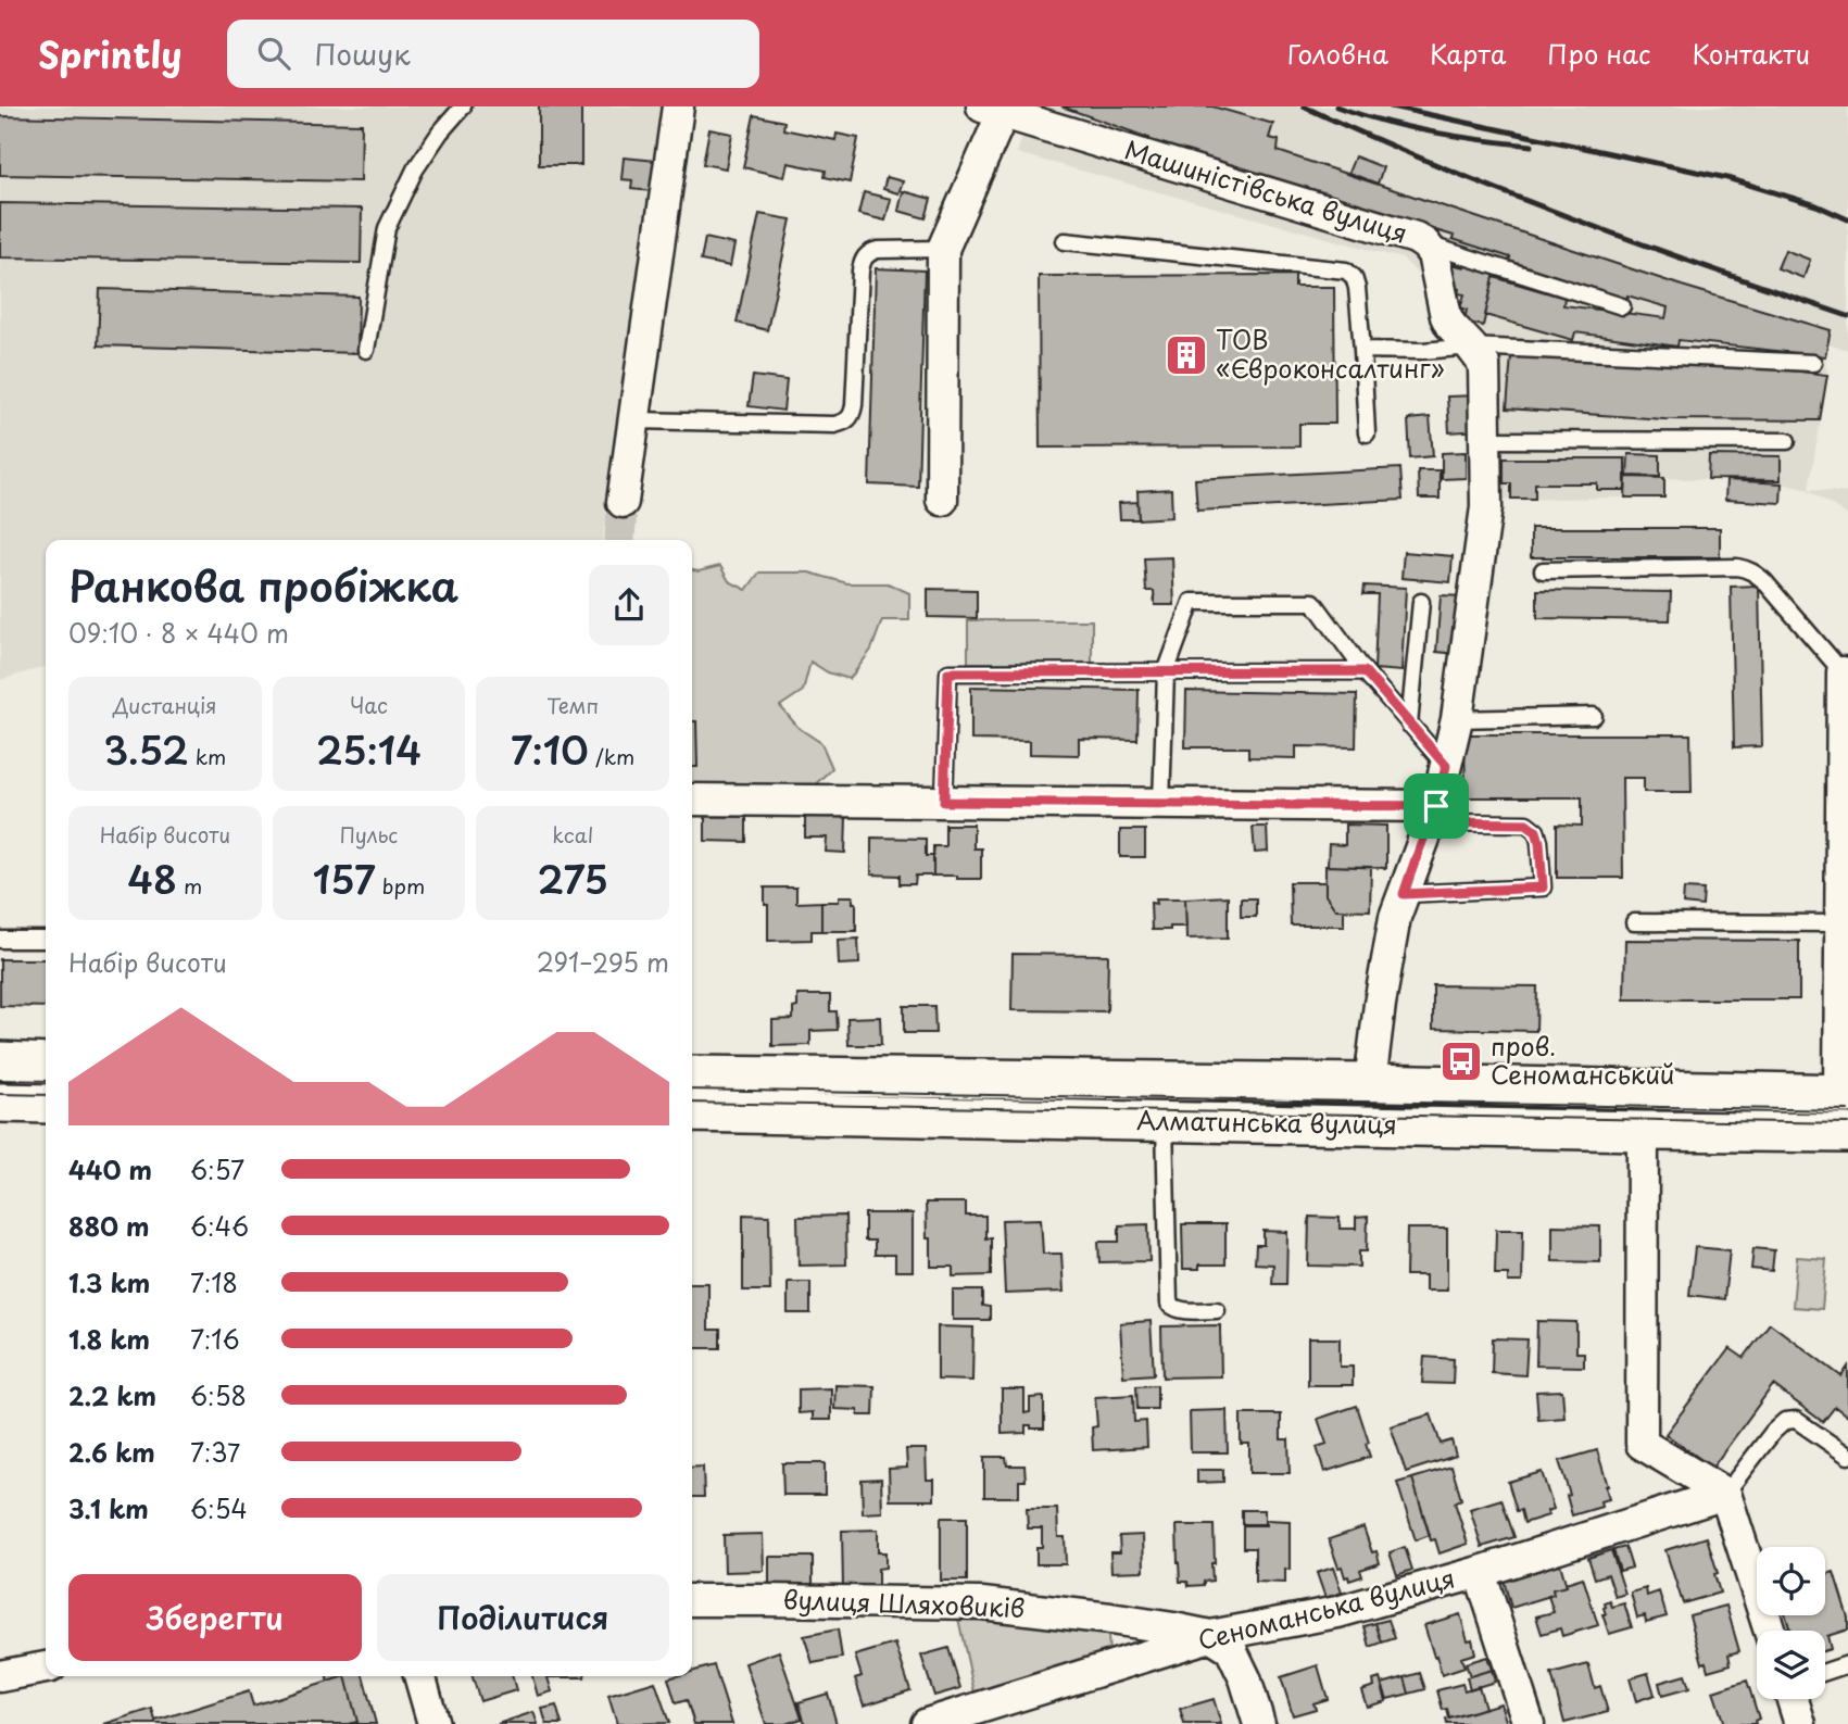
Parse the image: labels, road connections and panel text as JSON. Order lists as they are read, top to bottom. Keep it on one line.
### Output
{"streets":{"street":["Машиністівська вулиця","Алматинська вулиця","вулиця Шляховиків","Сеноманська вулиця"]},"crossings":[["Машиністівська вулиця","Алматинська вулиця"],["вулиця Шляховиків","Сеноманська вулиця"]],"places":{"building":["ТОВ «Євроконсалтинг»"],"bus stop":["пров. Сеноманський"]},"page":{"header":"Sprintly","search":"Пошук","nav":["Головна","Карта","Про нас","Контакти"],"heading":["Ранкова пробіжка","09:10 · 8 × 440 m"],"stats":[["Дистанція","3.52 km"],["Час","25:14"],["Темп","7:10 /km"],["Набір висоти","48 m"],["Пульс","157 bpm"],["kcal","275"]],"chart":["Набір висоти","291–295 m"],"list":[{"name":"440 m","note":"6:57"},{"name":"880 m","note":"6:46"},{"name":"1.3 km","note":"7:18"},{"name":"1.8 km","note":"7:16"},{"name":"2.2 km","note":"6:58"},{"name":"2.6 km","note":"7:37"},{"name":"3.1 km","note":"6:54"}],"buttons":["Зберегти","Поділитися"]}}
